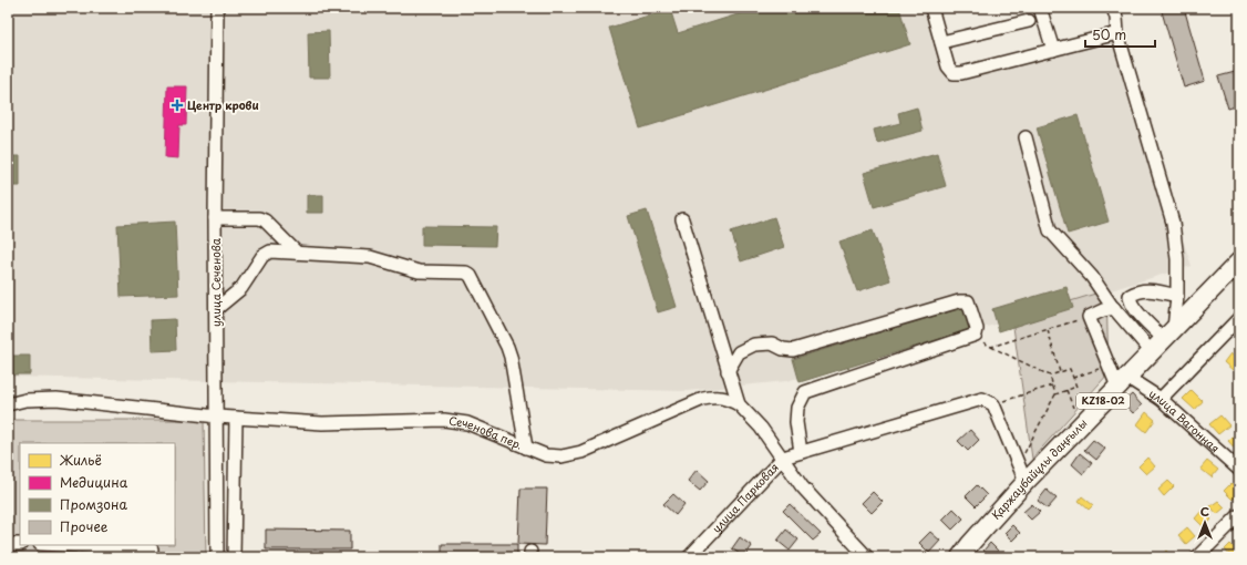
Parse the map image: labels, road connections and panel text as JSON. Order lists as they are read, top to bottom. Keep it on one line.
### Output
{"streets":{"highway":["KZ18-02","Қаржаубайұлы даңғылы"],"street":["улица Сеченова","улица Вагонная","Сеченова пер.","улица Парковая"]},"crossings":[["улица Сеченова","Сеченова пер."],["улица Вагонная","Қаржаубайұлы даңғылы"]],"places":{"health":["Центр крови"]},"legend":["Жильё","Медицина","Промзона","Прочее"],"scale_bar":"50 m","north":"top"}
